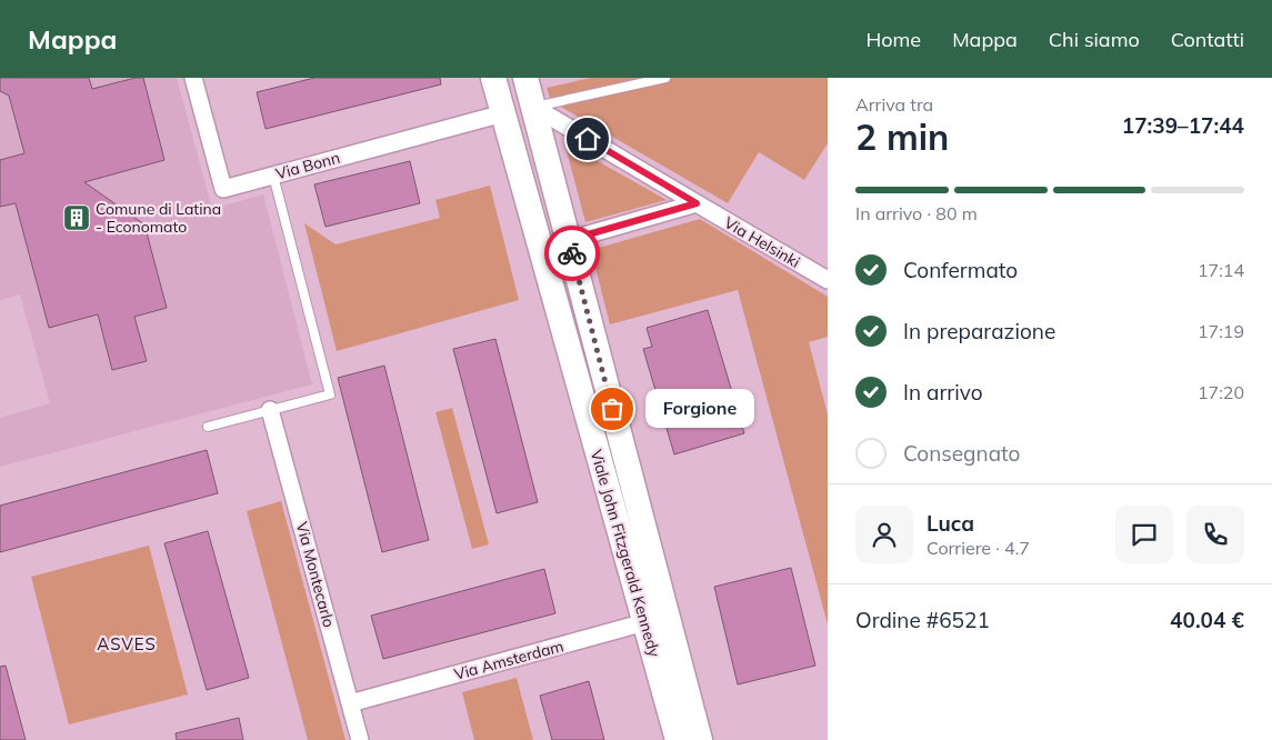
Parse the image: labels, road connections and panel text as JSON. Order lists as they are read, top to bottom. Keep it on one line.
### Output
{"streets":{"street":["Via Bonn","Via Helsinki","Viale John Fitzgerald Kennedy","Via Montecarlo","Via Amsterdam"]},"crossings":[["Via Bonn","Viale John Fitzgerald Kennedy"],["Via Helsinki","Viale John Fitzgerald Kennedy"],["Viale John Fitzgerald Kennedy","Via Amsterdam"],["Via Montecarlo","Via Amsterdam"]],"districts":["ASVES"],"places":{"building":["Comune di Latina - Economato"],"other":["Forgione"]},"page":{"header":"Mappa","nav":["Home","Mappa","Chi siamo","Contatti"],"heading":["2 min","Arriva tra","17:39–17:44"],"panel":["Luca","Corriere · 4.7","Ordine #6521","40.04 €"],"bar":"In arrivo · 80 m","list":[["Confermato","17:14"],["In preparazione","17:19"],["In arrivo","17:20"],"Consegnato"],"bubble":"Forgione"}}
